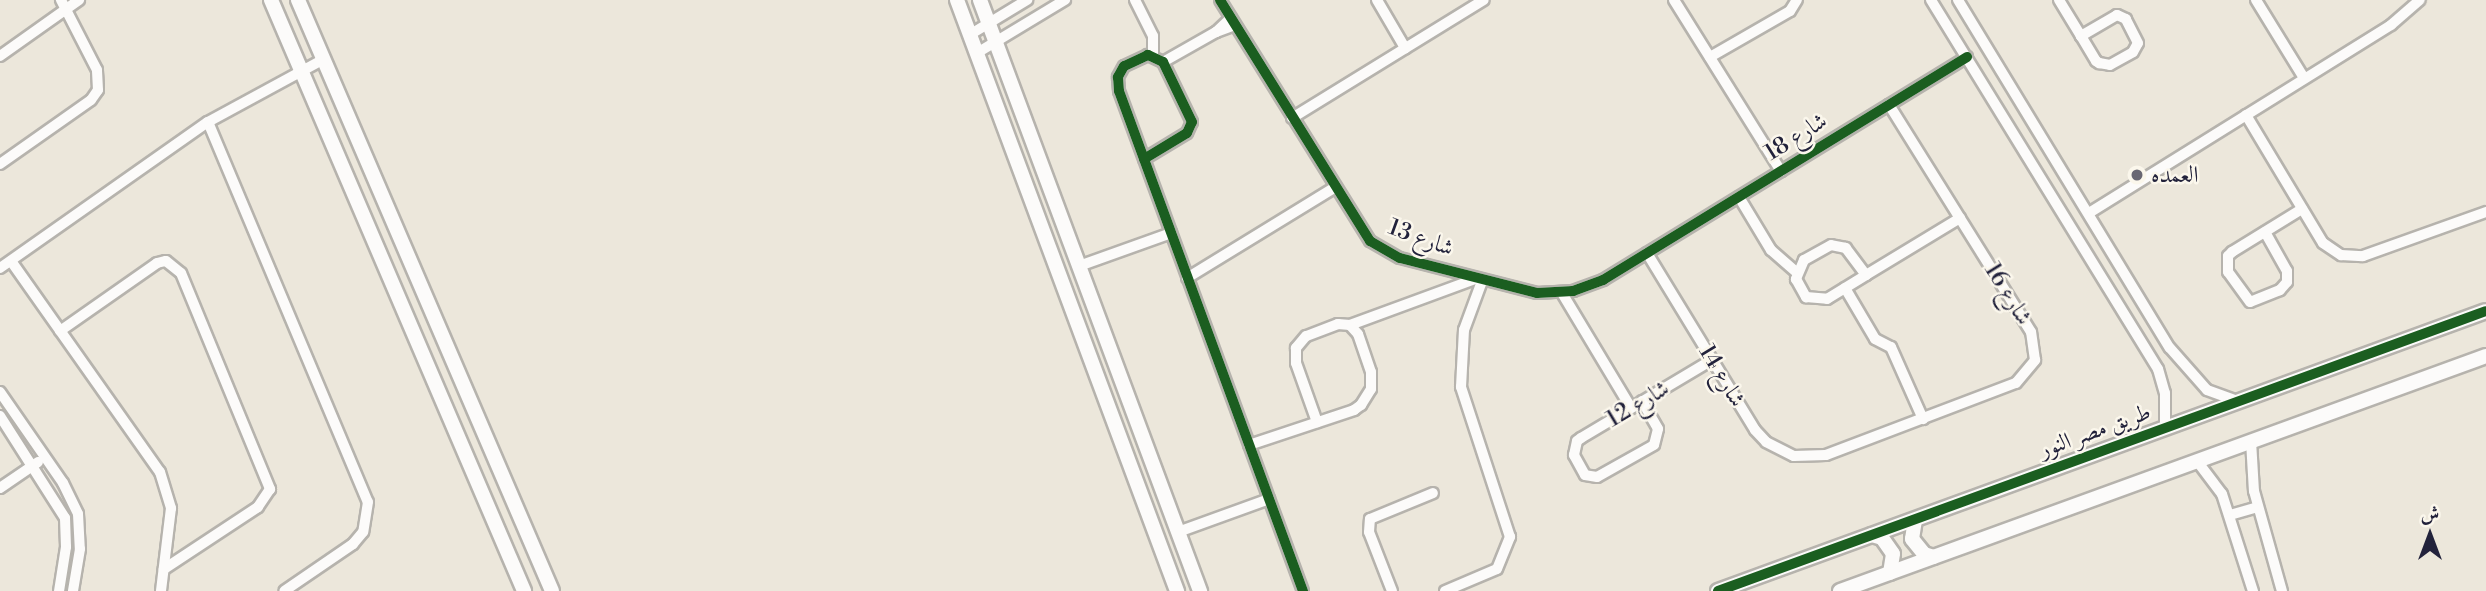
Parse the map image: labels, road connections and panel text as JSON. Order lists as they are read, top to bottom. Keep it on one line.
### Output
{"streets":{"street":["شارع 18","شارع 13","شارع 16","شارع 14","شارع 12","طريق مصر النور"]},"crossings":[["شارع 18","شارع 13"],["شارع 18","شارع 16"],["شارع 18","شارع 14"],["شارع 13","شارع 14"],["شارع 16","شارع 14"],["شارع 14","شارع 12"]],"places":["العمده"],"north":"top"}
